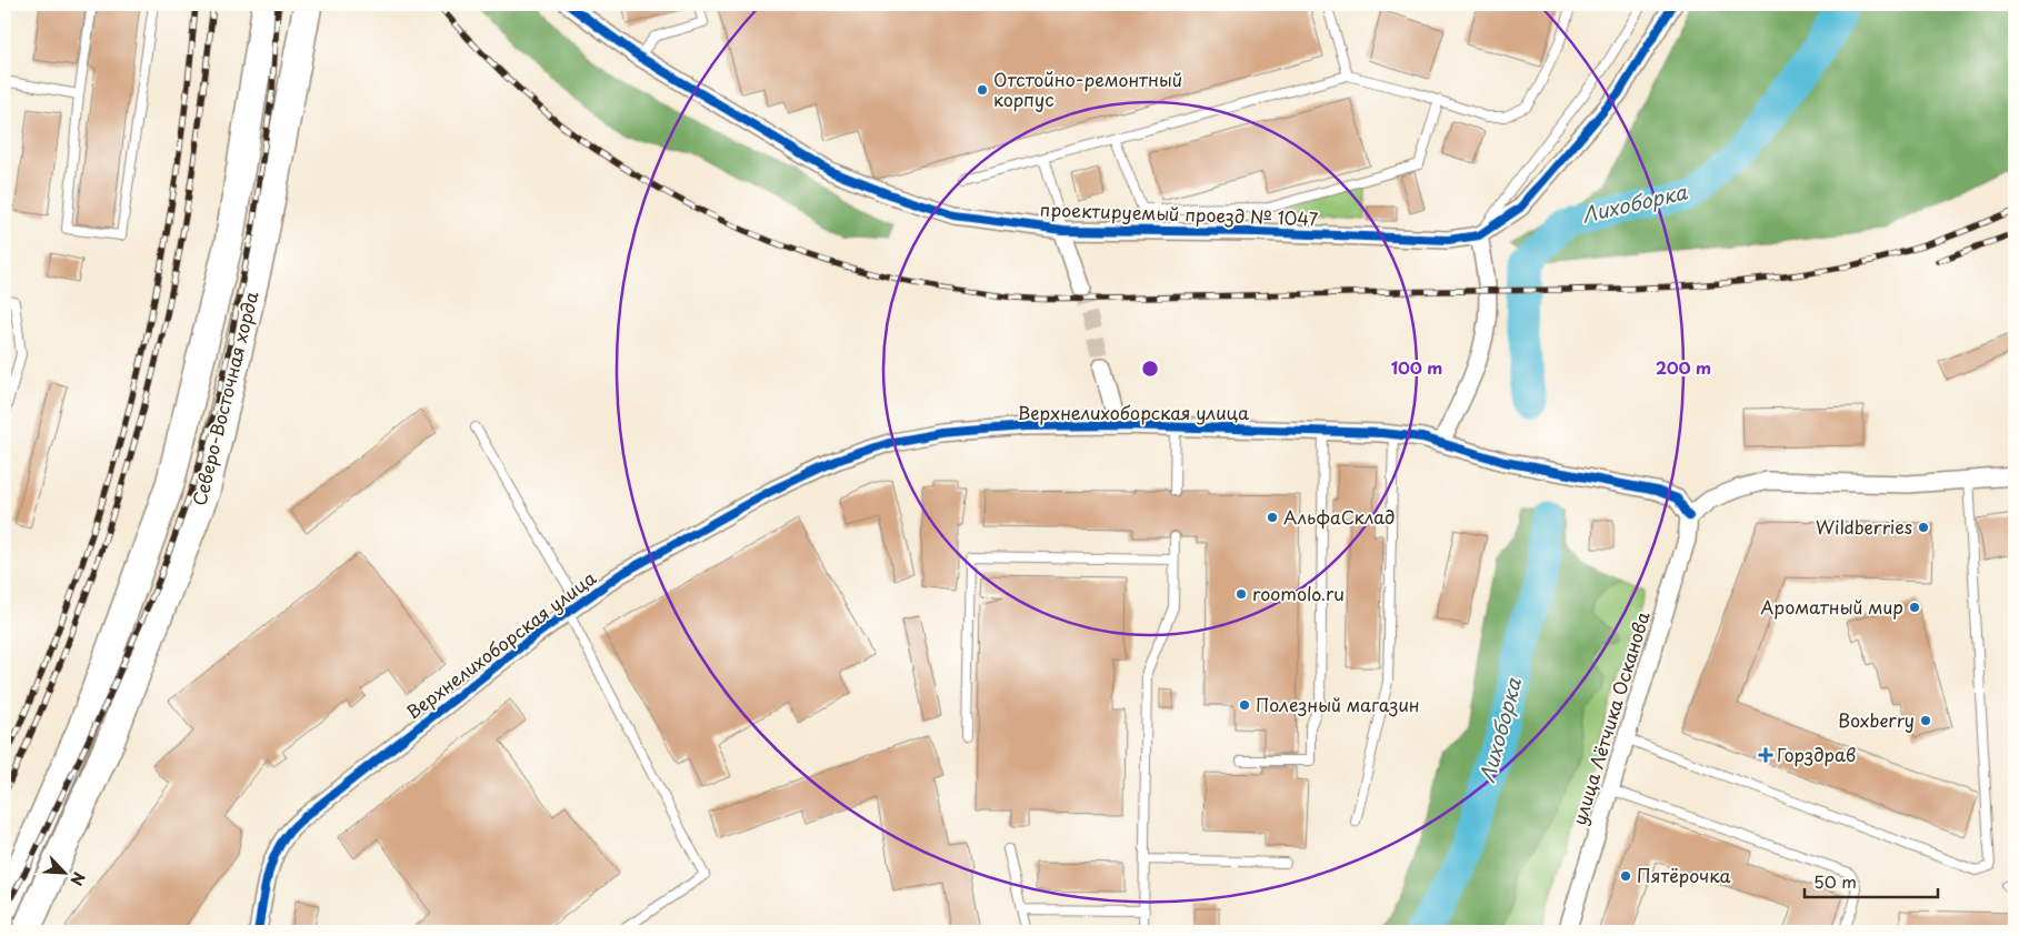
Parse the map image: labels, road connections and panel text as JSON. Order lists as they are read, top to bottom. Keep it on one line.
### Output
{"streets":{"main road":["Северо-Восточная хорда"],"street":["проектируемый проезд № 1047","Верхнелихоборская улица","улица Лётчика Осканова"]},"crossings":[["Верхнелихоборская улица","улица Лётчика Осканова"]],"water":["Лихоборка"],"places":{"other":["Отстойно-ремонтный корпус","АльфаСклад","Wildberries","roomolo.ru","Ароматный мир","Полезный магазин","Boxberry","Пятёрочка"],"health":["Горздрав"]},"scale_bar":"50 m","north":"bottom right","rings":["100 m","200 m"]}
